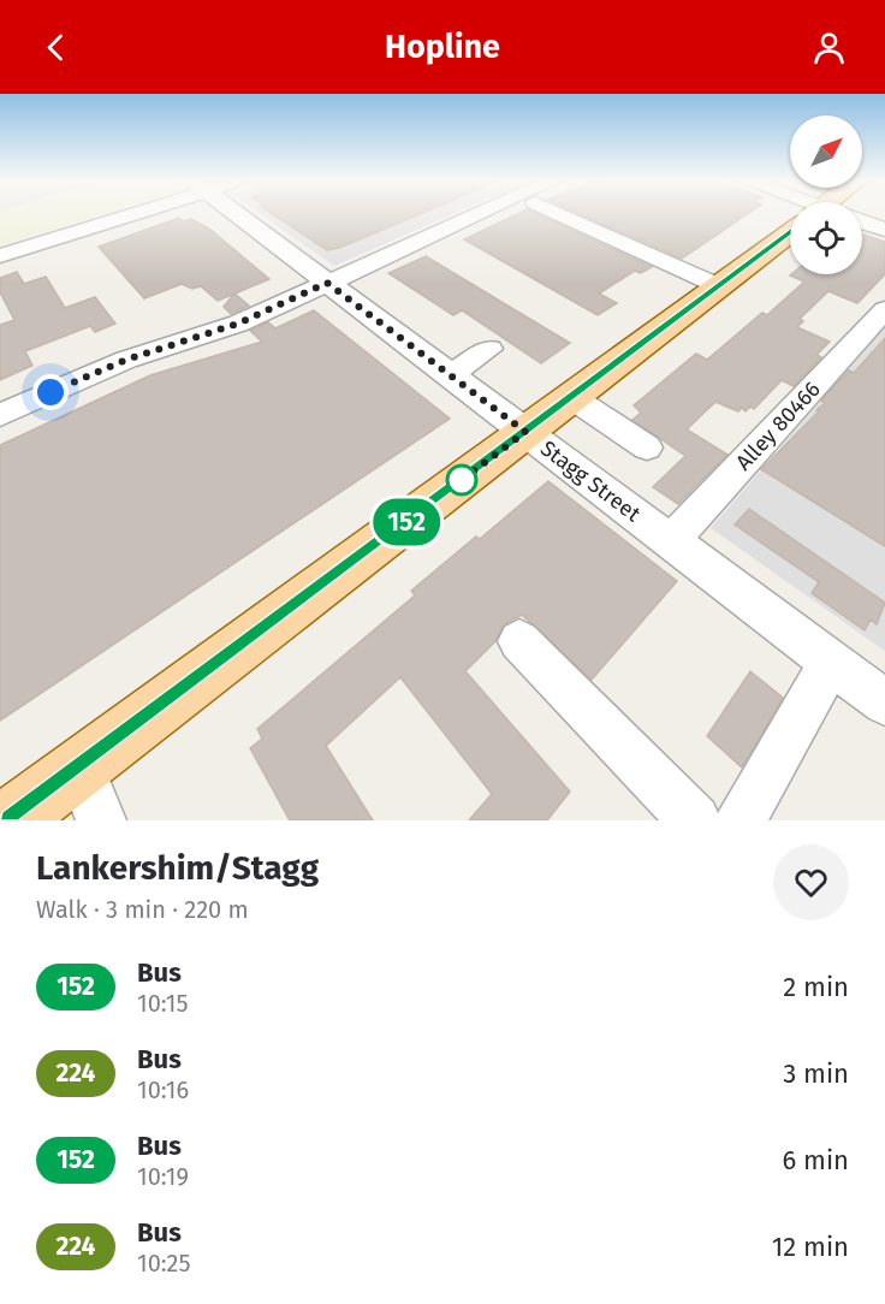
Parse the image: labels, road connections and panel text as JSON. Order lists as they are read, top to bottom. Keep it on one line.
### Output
{"streets":{"street":["Alley 80466","Stagg Street"]},"crossings":[["Alley 80466","Stagg Street"]],"lines":["bus line 152"],"north":"top right","page":{"header":"Hopline","on_map":"152","heading":["Lankershim/Stagg","Walk · 3 min · 220 m"],"list":[{"mark":"152","name":"Bus","note":"10:15","value":"2 min"},{"mark":"224","name":"Bus","note":"10:16","value":"3 min"},{"mark":"152","name":"Bus","note":"10:19","value":"6 min"},{"mark":"224","name":"Bus","note":"10:25","value":"12 min"}]}}
